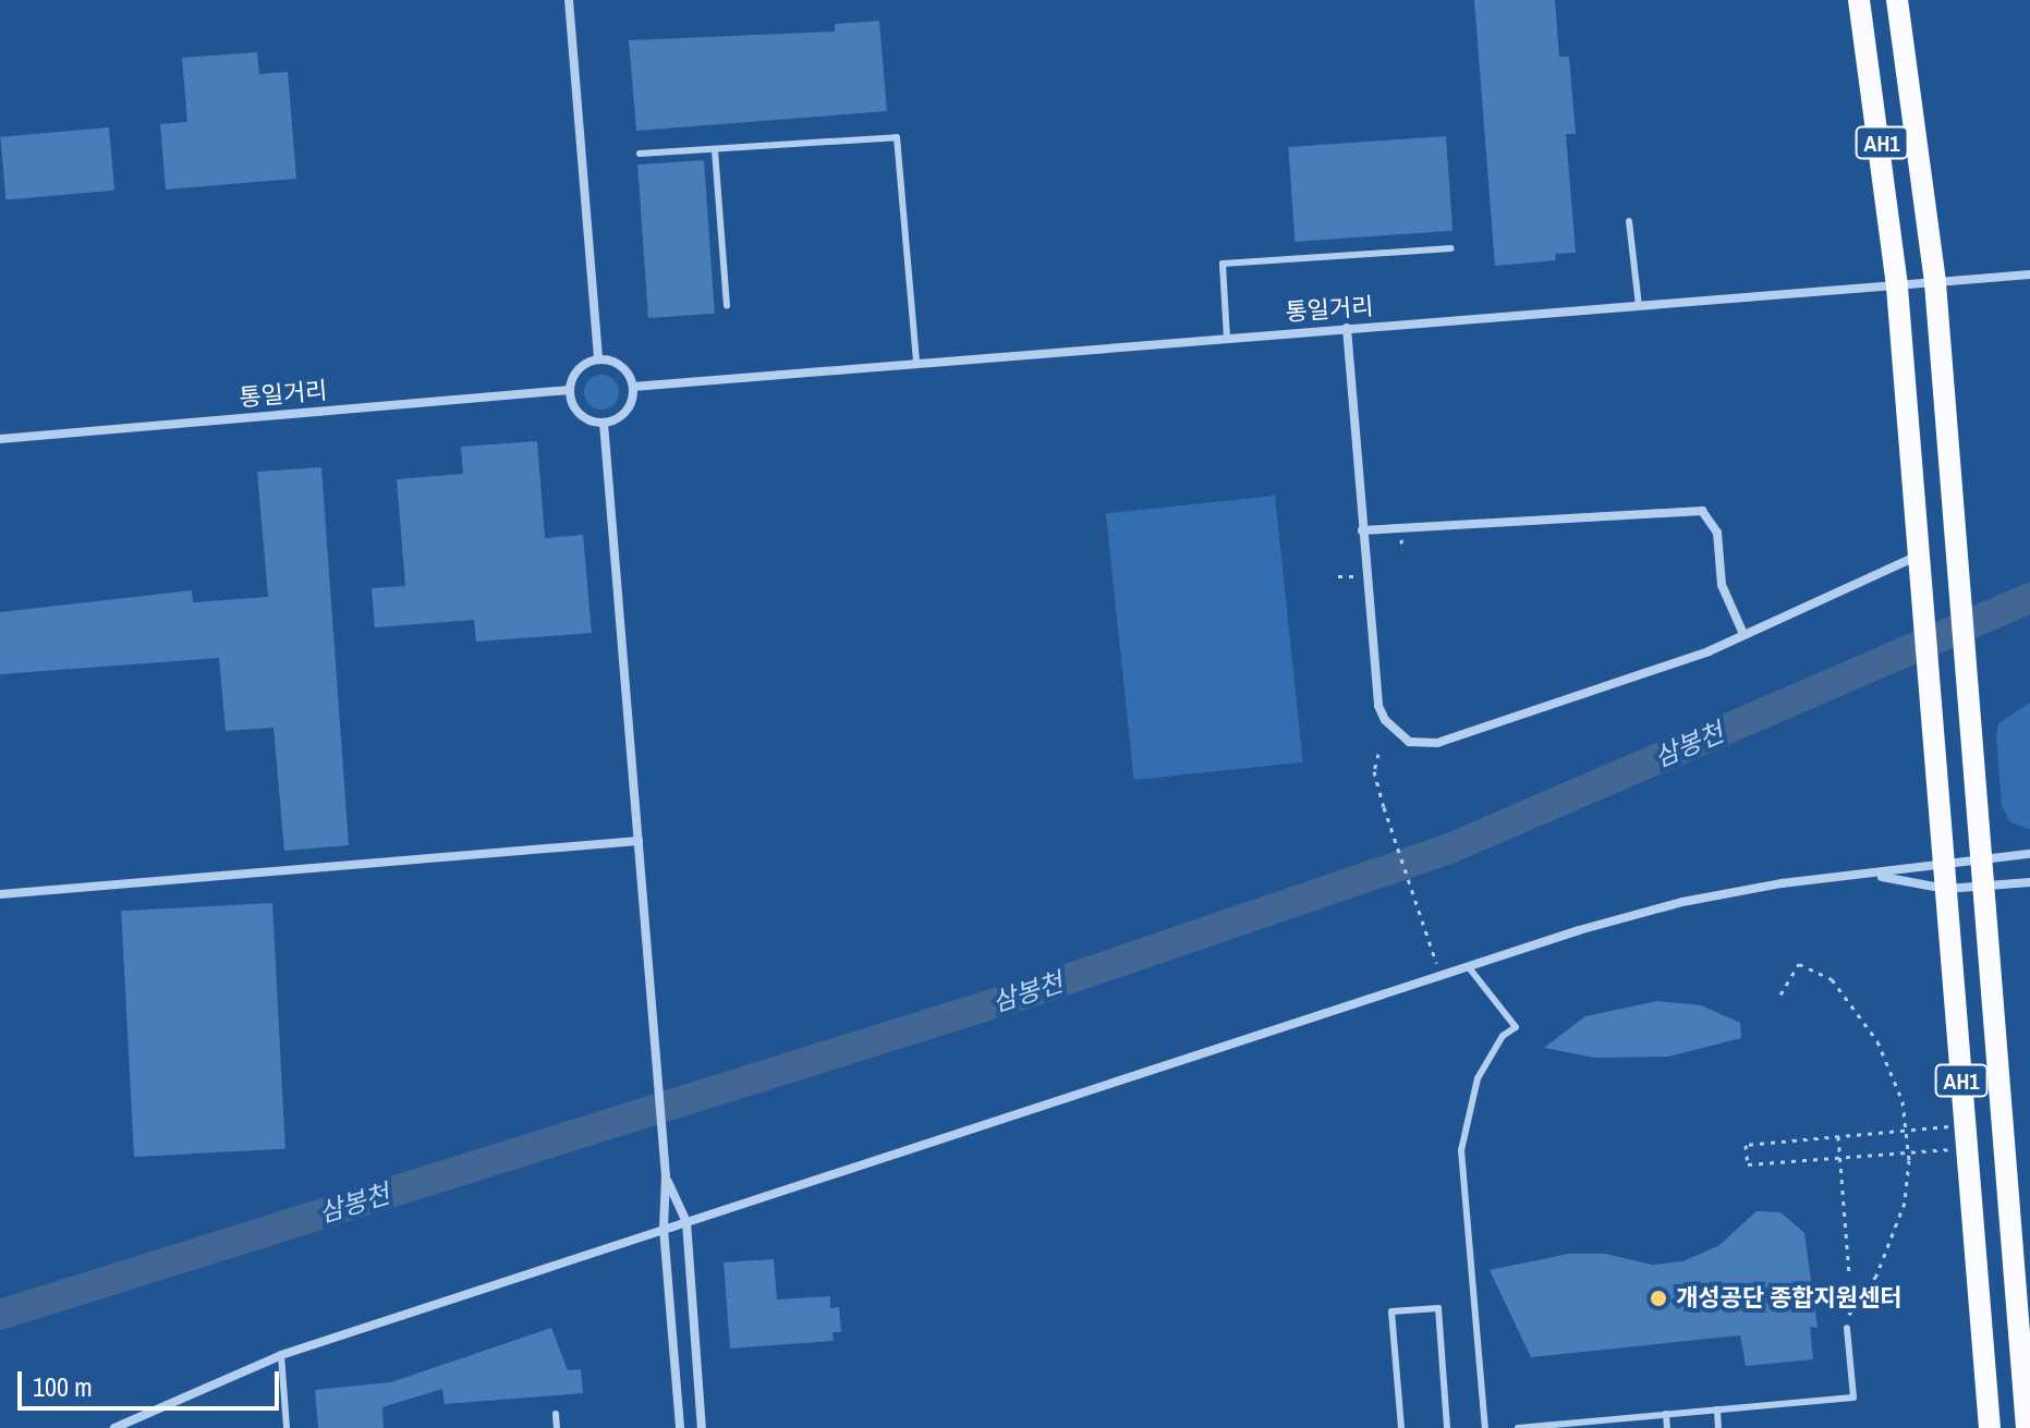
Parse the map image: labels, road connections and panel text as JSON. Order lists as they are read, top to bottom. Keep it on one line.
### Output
{"streets":{"main road":["AH1"],"street":["통일거리"]},"crossings":[["AH1","통일거리"]],"water":["삼봉천"],"places":["개성공단 종합지원센터"],"scale_bar":"100 m"}
